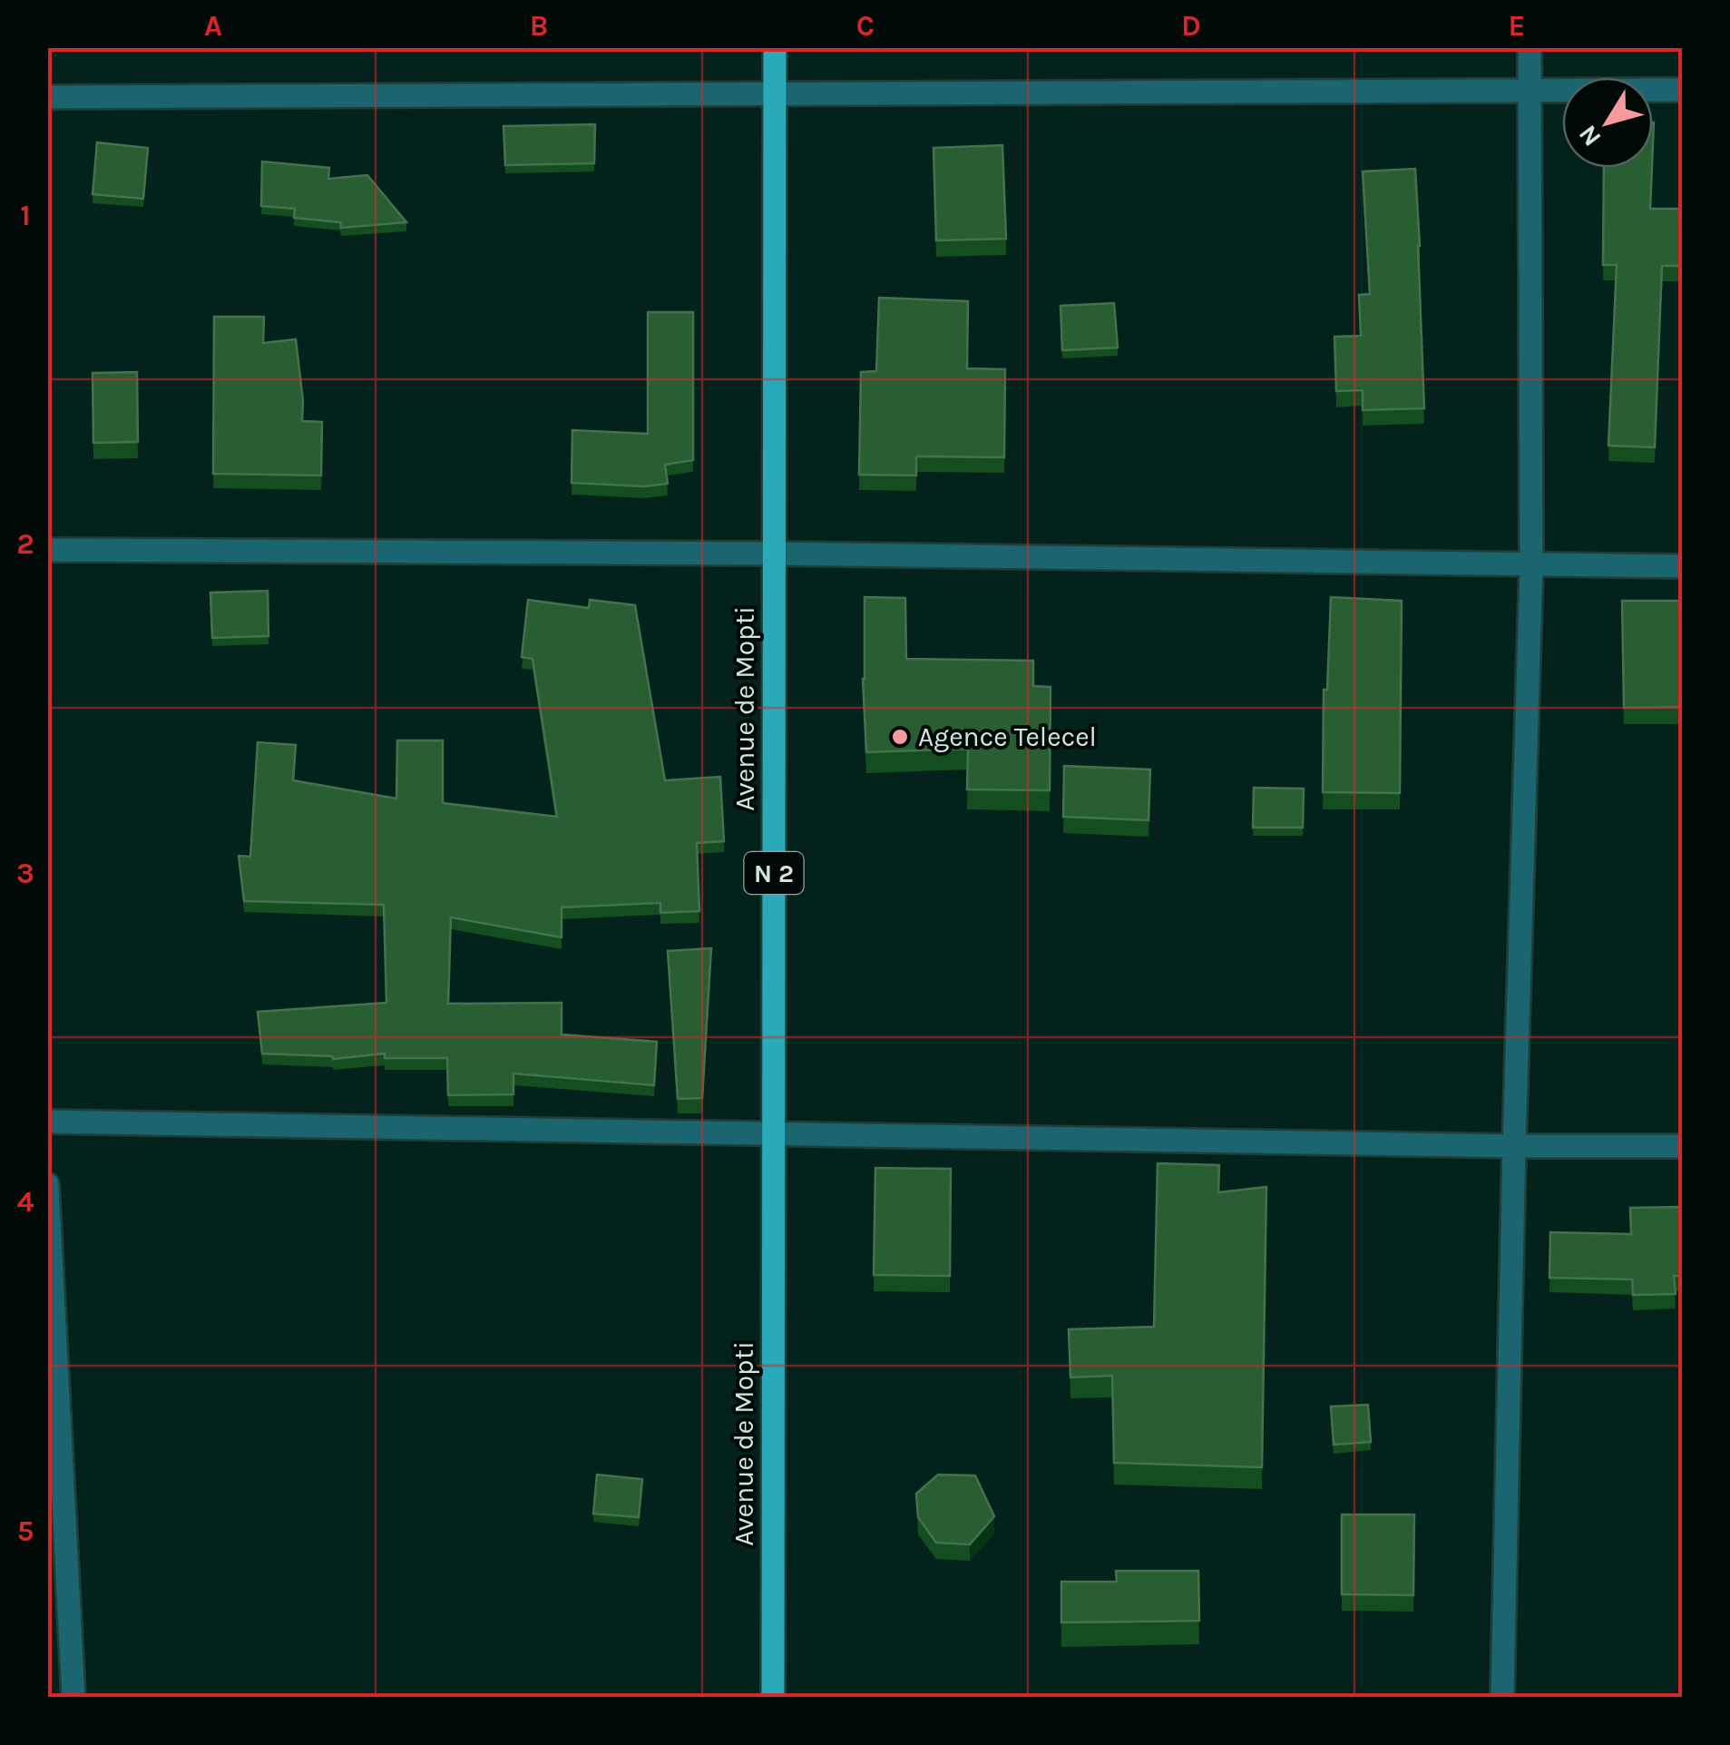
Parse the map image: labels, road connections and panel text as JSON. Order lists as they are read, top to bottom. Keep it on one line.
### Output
{"streets":{"main road":["Avenue de Mopti","N 2"]},"places":["Agence Telecel"],"north":"bottom left","grid":{"columns":["A","B","C","D","E"],"rows":["1","2","3","4","5"]}}
